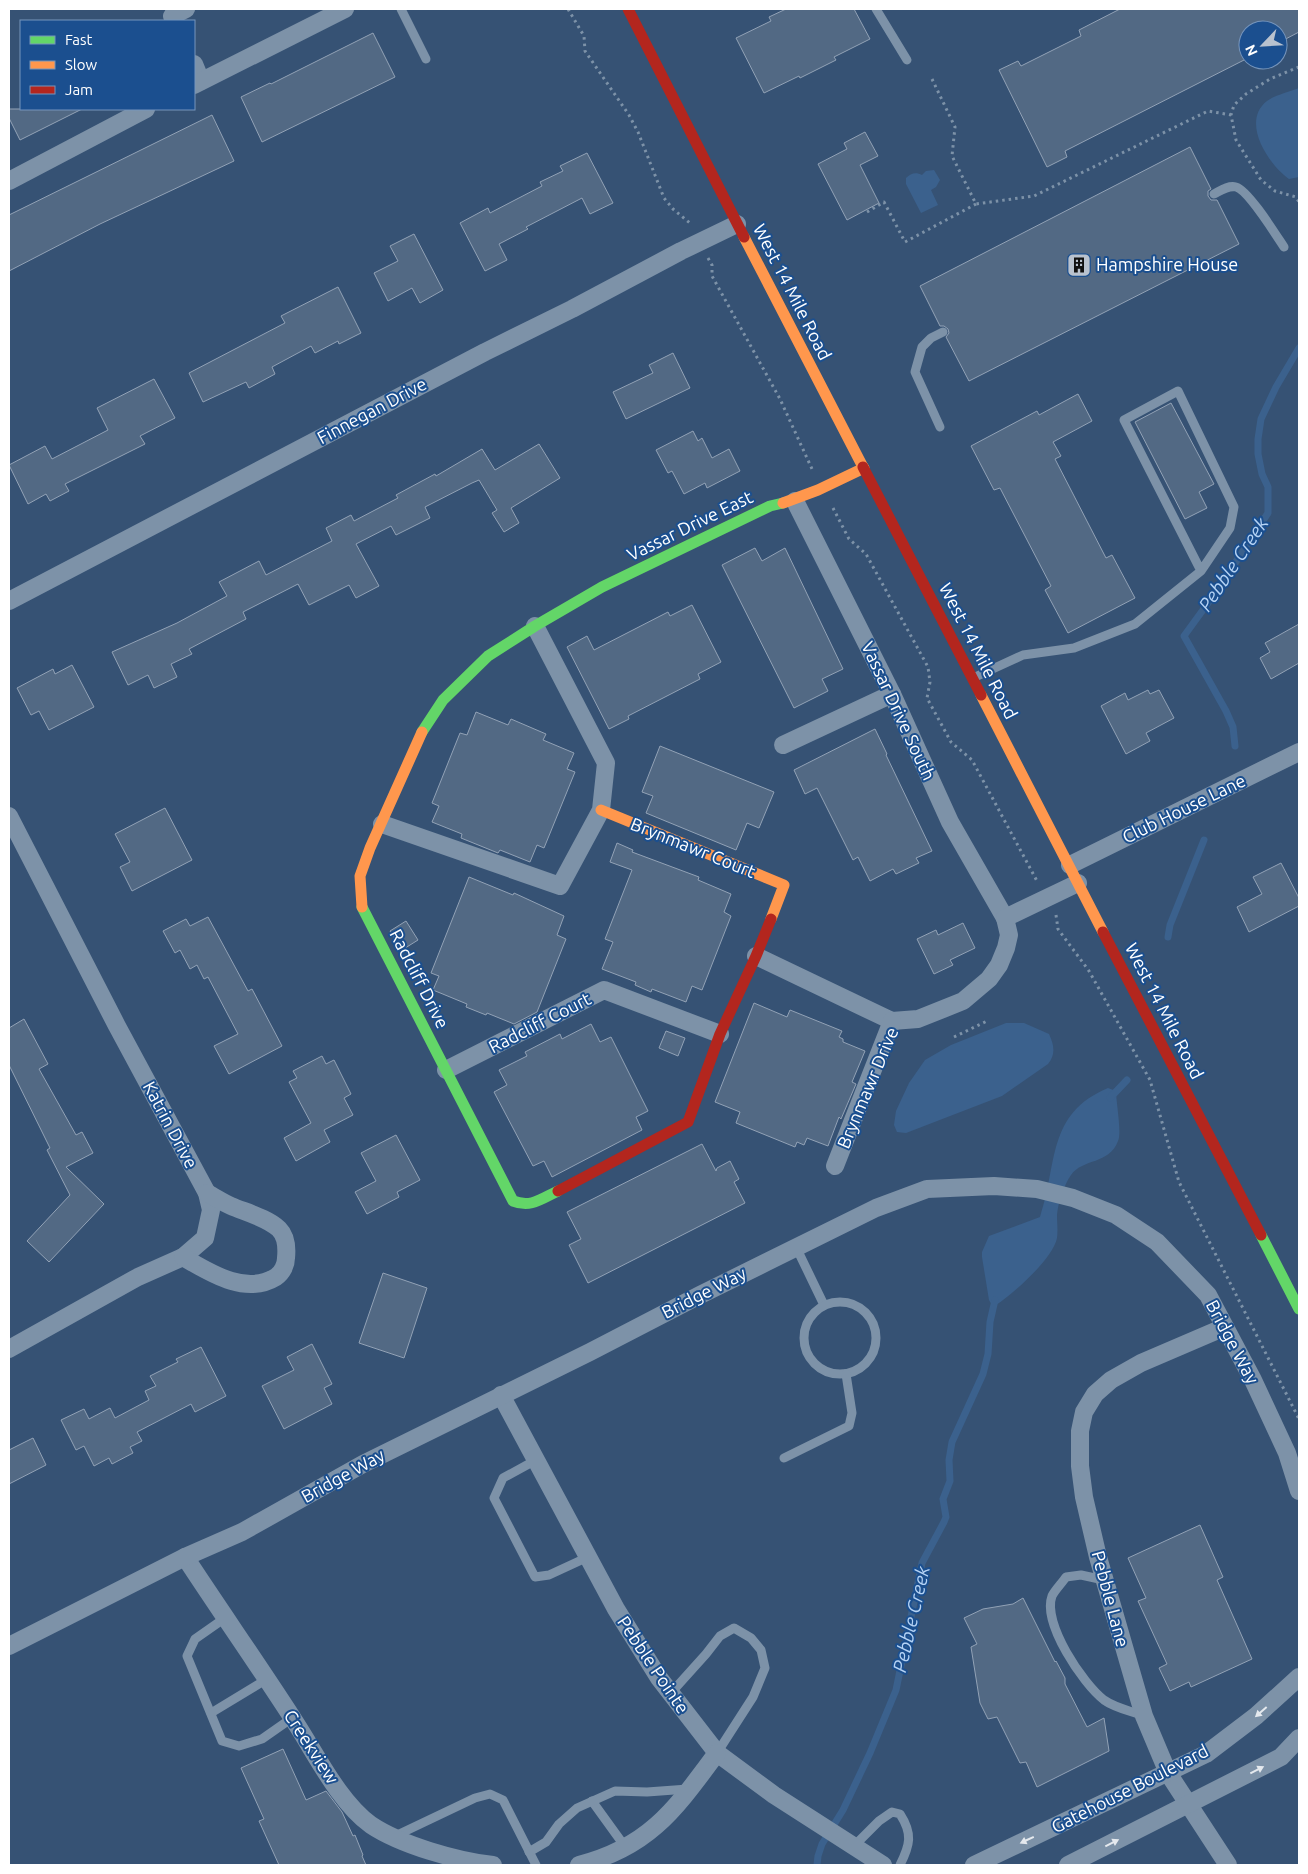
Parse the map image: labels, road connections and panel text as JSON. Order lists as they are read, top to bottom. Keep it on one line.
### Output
{"streets":{"street":["West 14 Mile Road","Finnegan Drive","Vassar Drive East","Vassar Drive South","Club House Lane","Brynmawr Court","Radcliff Drive","Radcliff Court","Brynmawr Drive","Katrin Drive","Bridge Way","Pebble Lane","Pebble Pointe","Creekview","Gatehouse Boulevard"]},"crossings":[["West 14 Mile Road","Finnegan Drive"],["West 14 Mile Road","Vassar Drive East"],["West 14 Mile Road","Club House Lane"],["Vassar Drive East","Vassar Drive South"],["Vassar Drive East","Radcliff Drive"],["Vassar Drive South","Brynmawr Drive"],["Radcliff Drive","Radcliff Court"],["Bridge Way","Pebble Lane"],["Bridge Way","Pebble Pointe"],["Bridge Way","Creekview"],["Pebble Lane","Gatehouse Boulevard"]],"water":["Pebble Creek"],"places":{"building":["Hampshire House"]},"legend":["Fast","Slow","Jam"],"north":"bottom left"}
